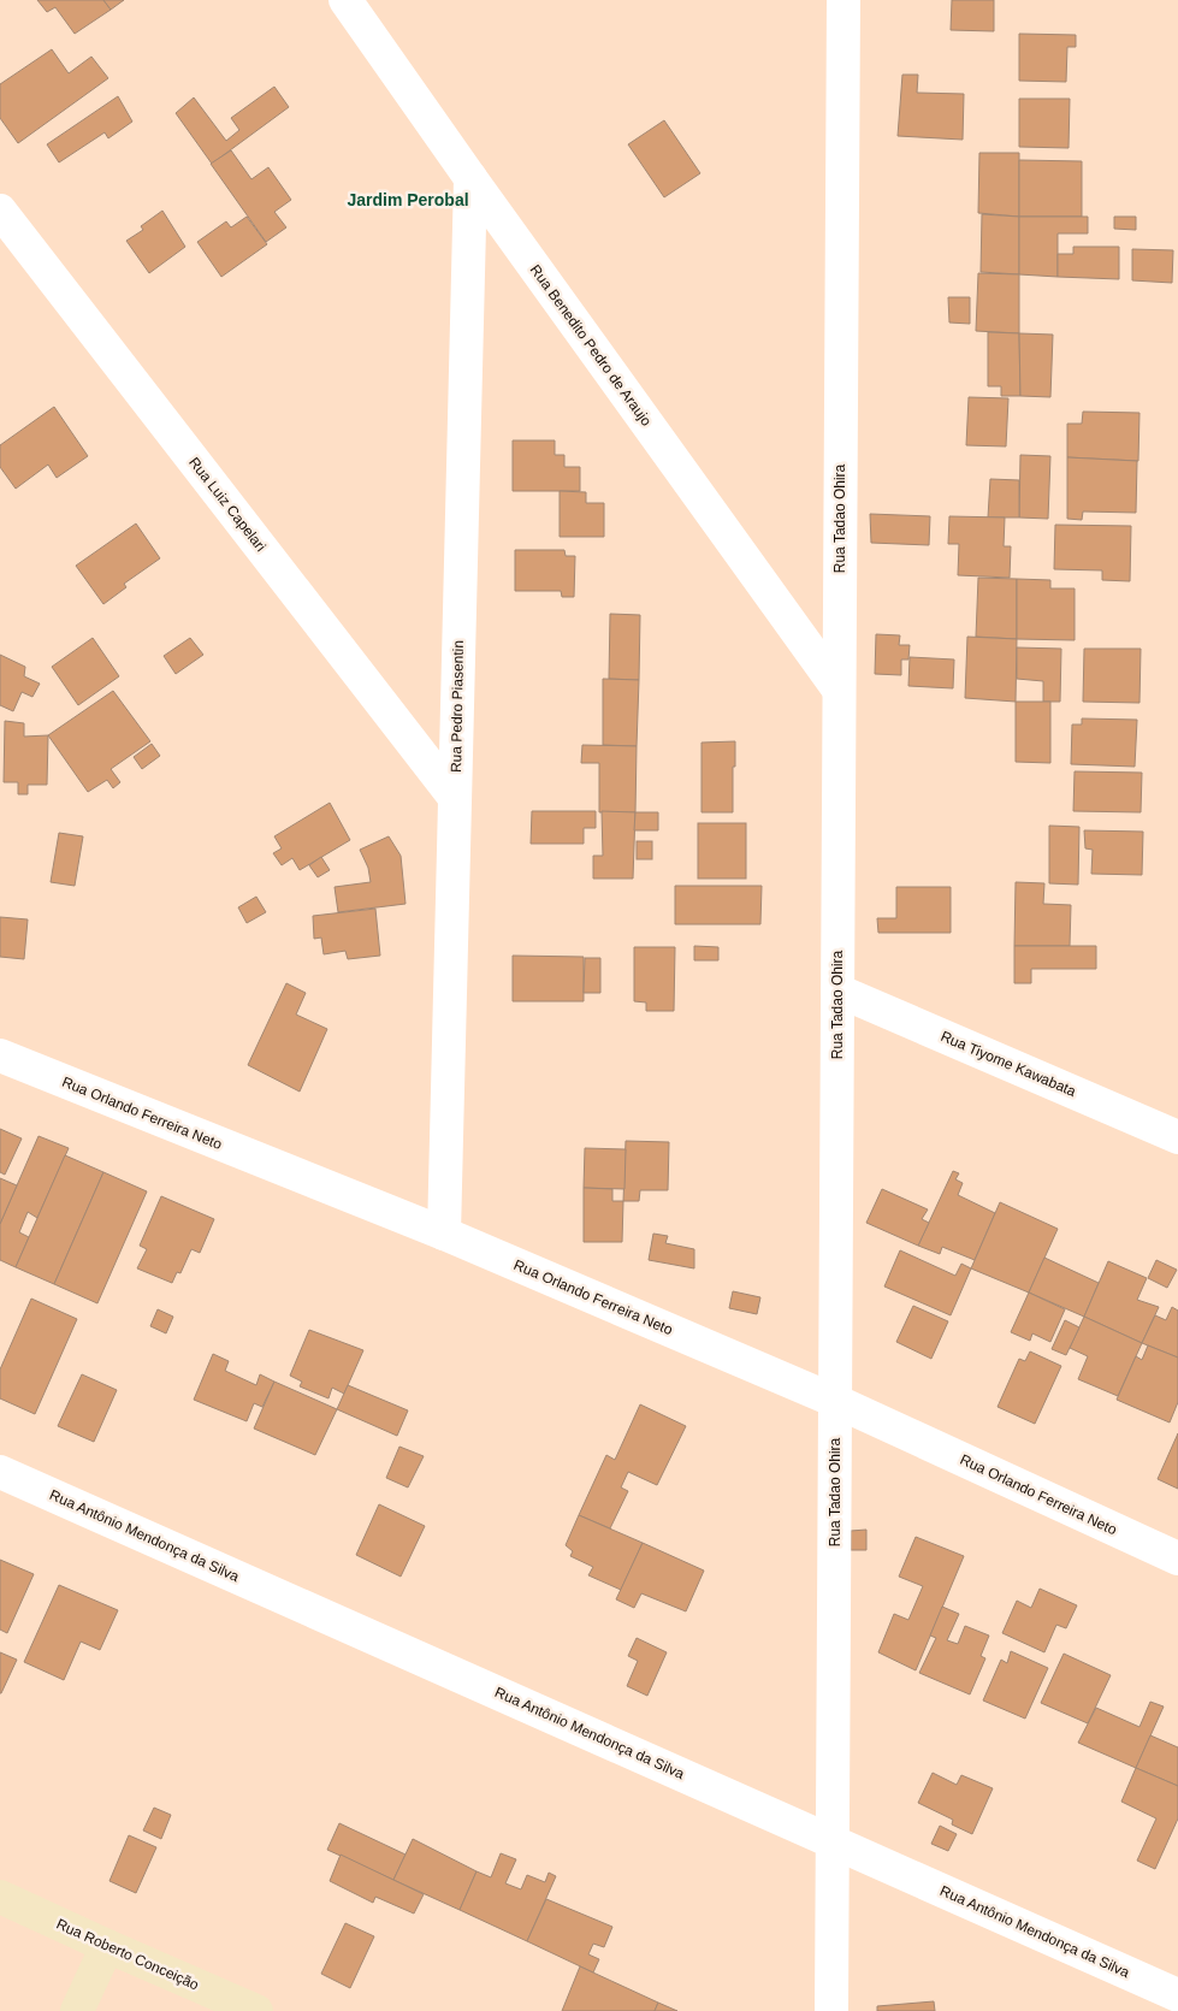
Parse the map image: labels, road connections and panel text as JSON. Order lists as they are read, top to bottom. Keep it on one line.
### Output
{"streets":{"street":["Rua Benedito Pedro de Araujo","Rua Luiz Capelari","Rua Tadao Ohira","Rua Pedro Piasentin","Rua Tiyome Kawabata","Rua Orlando Ferreira Neto","Rua Antônio Mendonça da Silva","Rua Roberto Conceição"]},"crossings":[["Rua Benedito Pedro de Araujo","Rua Tadao Ohira"],["Rua Benedito Pedro de Araujo","Rua Pedro Piasentin"],["Rua Luiz Capelari","Rua Pedro Piasentin"],["Rua Tadao Ohira","Rua Tiyome Kawabata"],["Rua Tadao Ohira","Rua Orlando Ferreira Neto"],["Rua Tadao Ohira","Rua Antônio Mendonça da Silva"],["Rua Pedro Piasentin","Rua Orlando Ferreira Neto"]],"districts":["Jardim Perobal"]}
